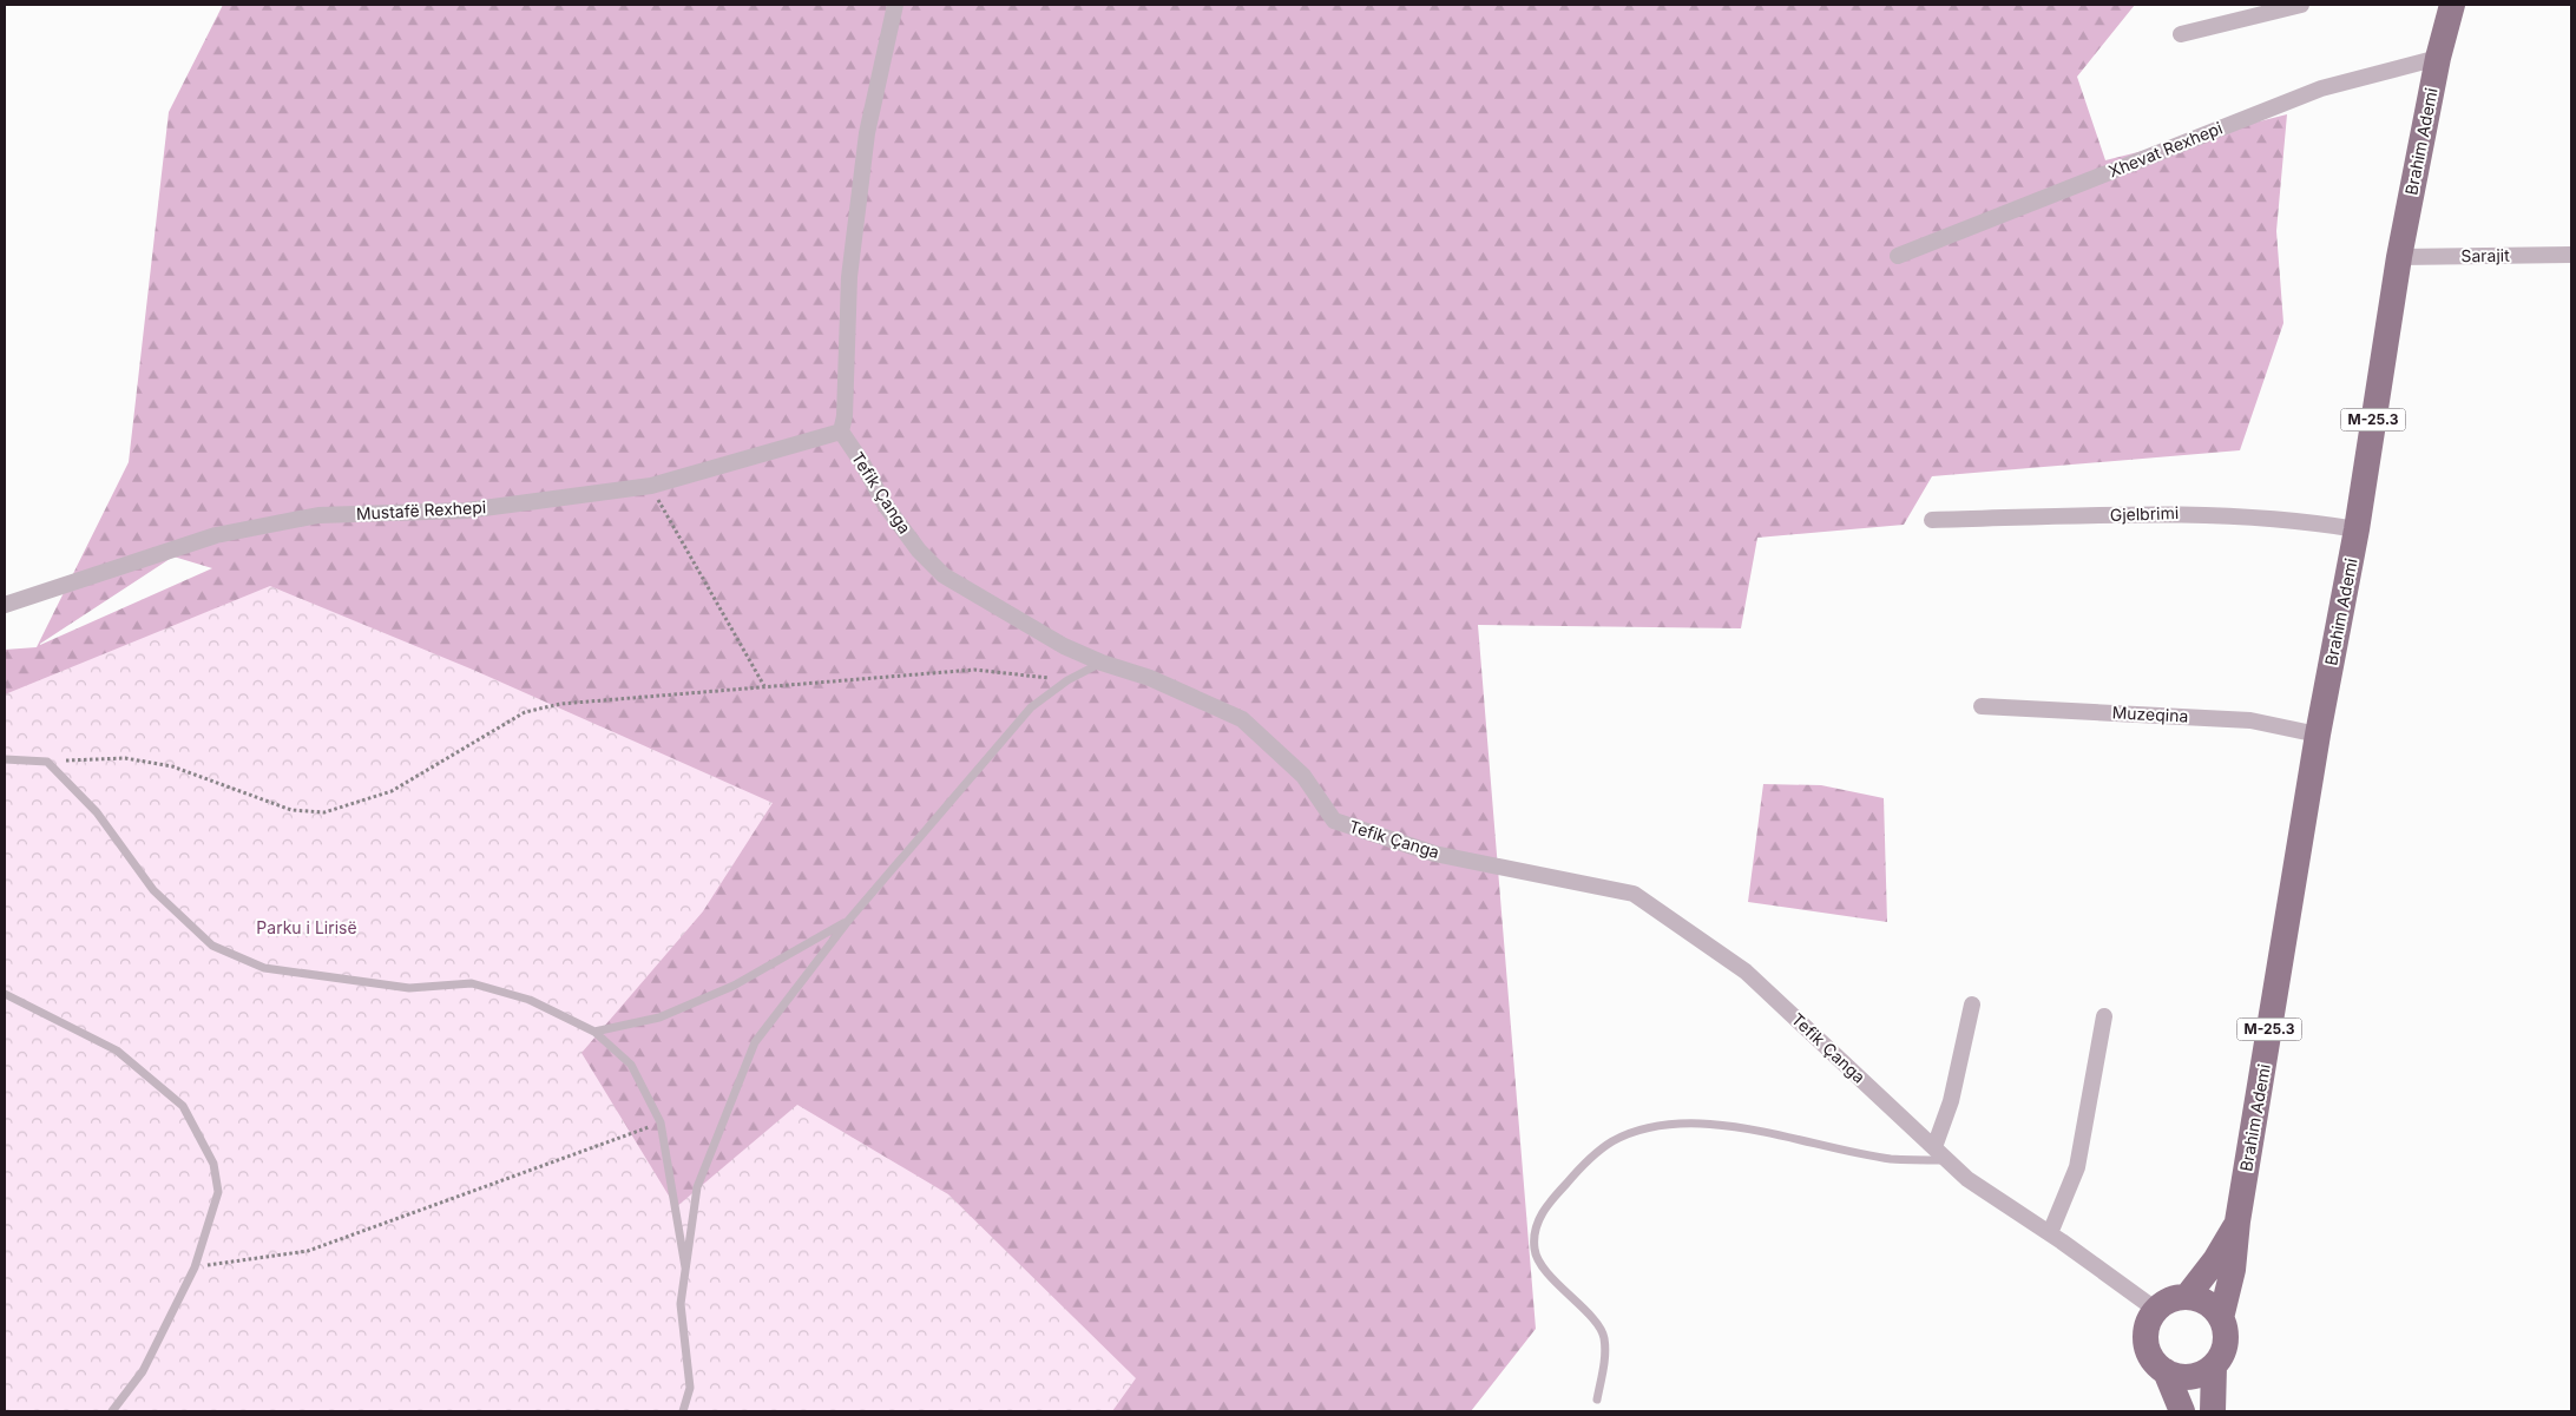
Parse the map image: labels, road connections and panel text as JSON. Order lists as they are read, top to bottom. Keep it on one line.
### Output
{"streets":{"main road":["Brahim Ademi","M-25.3"],"street":["Xhevat Rexhepi","Sarajit","Tefik Çanga","Mustafë Rexhepi","Gjelbrimi","Muzeqina"]},"crossings":[["Brahim Ademi","Xhevat Rexhepi"],["Brahim Ademi","Sarajit"],["Brahim Ademi","Tefik Çanga"],["Brahim Ademi","Gjelbrimi"],["Brahim Ademi","Muzeqina"],["Tefik Çanga","Mustafë Rexhepi"]],"parks":["Parku i Lirisë"]}
